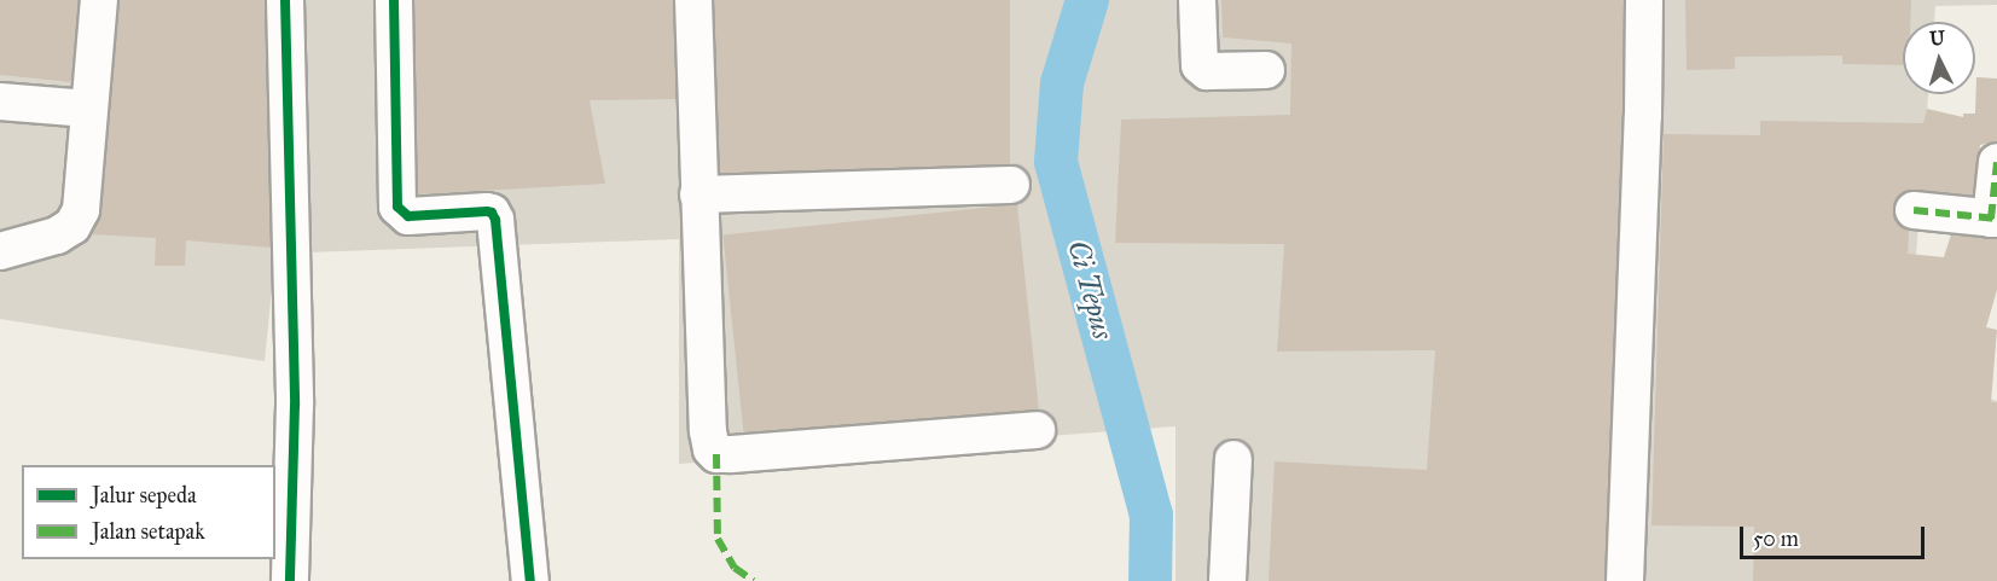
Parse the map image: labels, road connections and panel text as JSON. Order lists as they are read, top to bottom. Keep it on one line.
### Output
{"water":["Ci Tepus"],"legend":["Jalur sepeda","Jalan setapak"],"scale_bar":"50 m","north":"top"}
